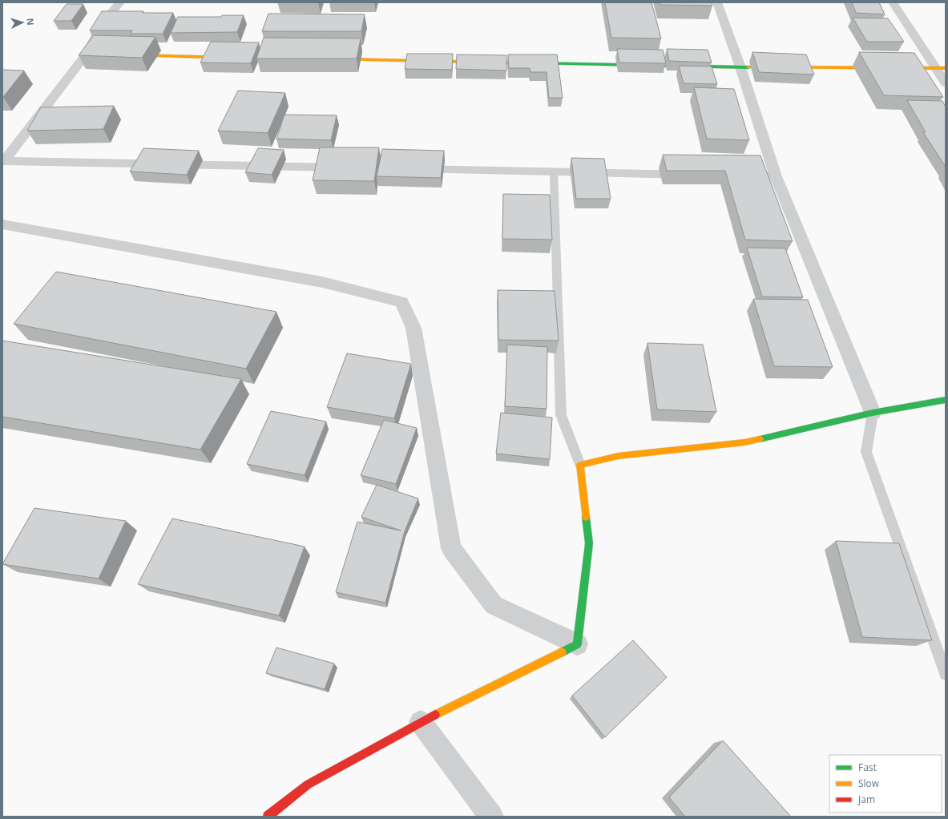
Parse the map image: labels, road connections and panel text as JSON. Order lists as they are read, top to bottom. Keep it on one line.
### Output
{"legend":["Fast","Slow","Jam"],"north":"right"}
